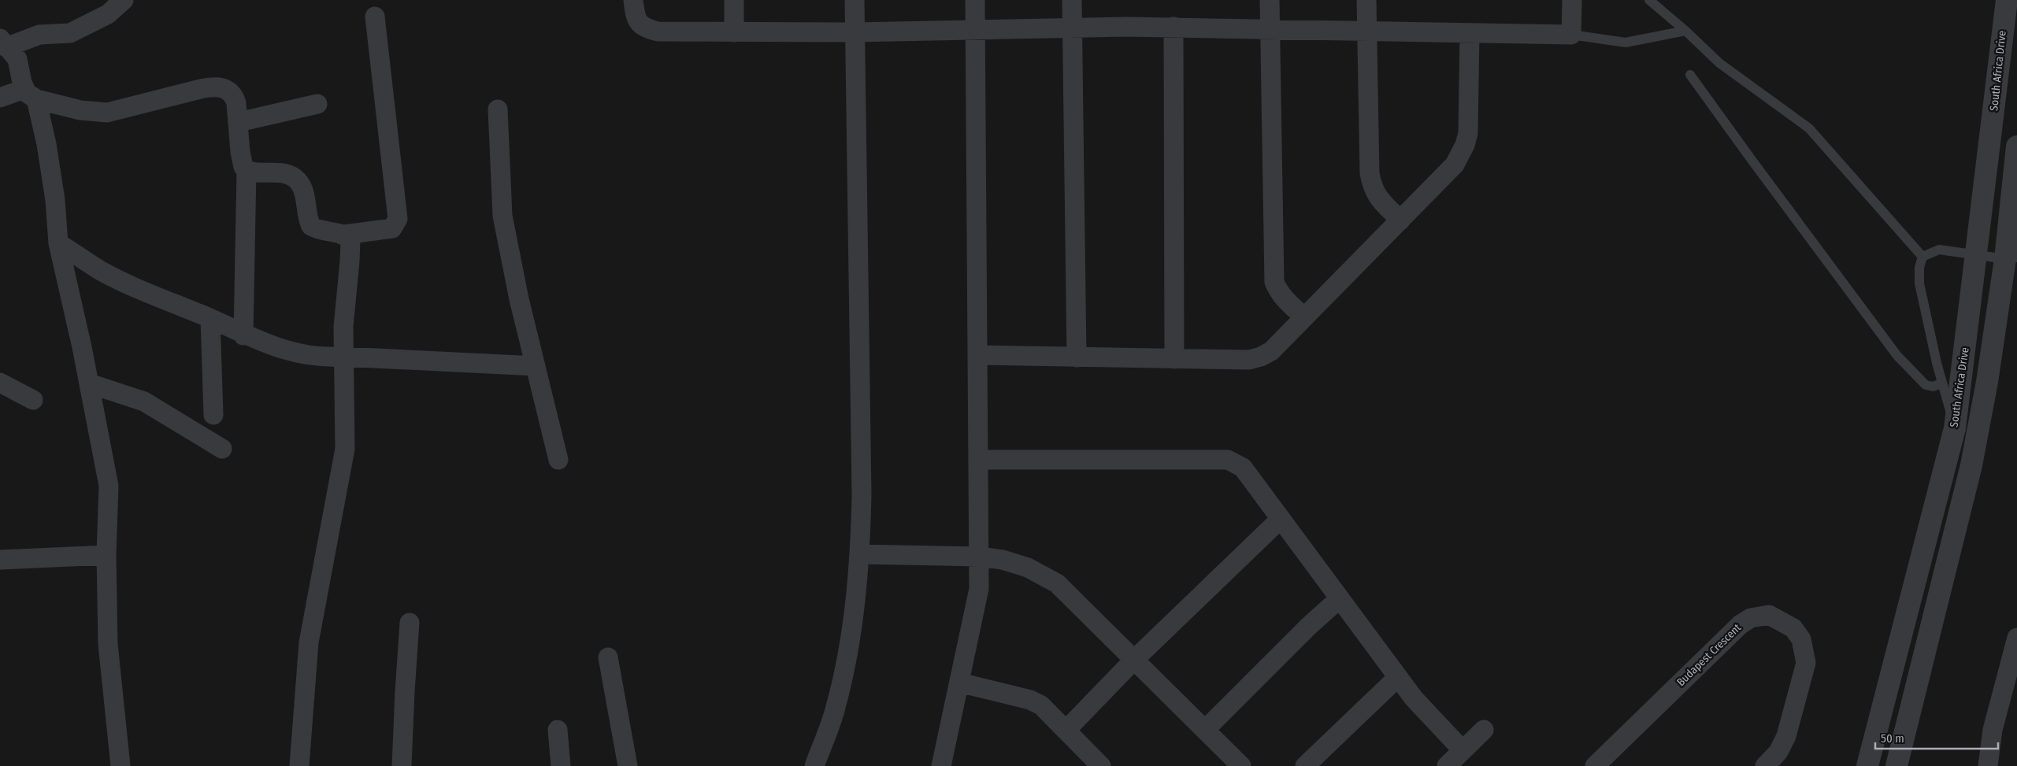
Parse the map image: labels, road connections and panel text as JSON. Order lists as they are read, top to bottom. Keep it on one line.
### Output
{"streets":{"street":["South Africa Drive","Budapest Crescent"]},"scale_bar":"50 m"}
